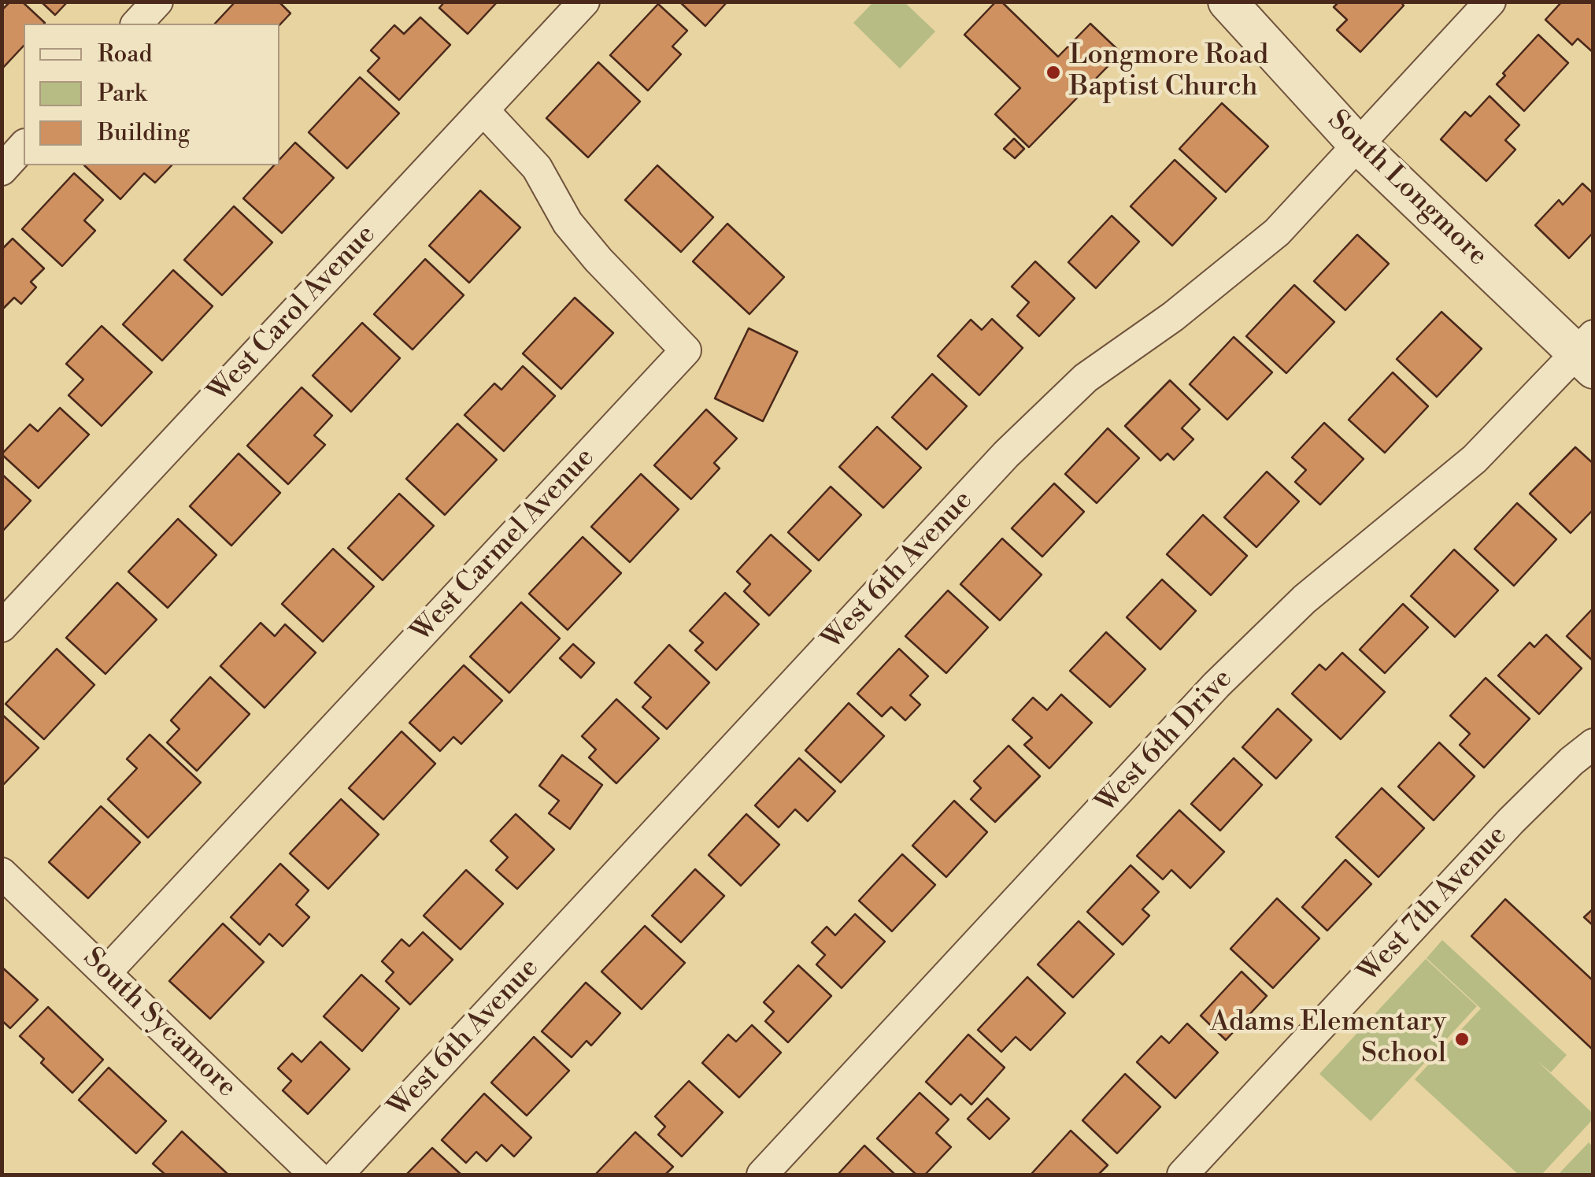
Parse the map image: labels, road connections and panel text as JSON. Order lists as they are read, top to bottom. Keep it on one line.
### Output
{"streets":{"street":["South Longmore","West Carol Avenue","West Carmel Avenue","West 6th Avenue","West 6th Drive","West 7th Avenue","South Sycamore"]},"crossings":[["South Longmore","West 6th Avenue"],["South Longmore","West 6th Drive"],["West Carol Avenue","West Carmel Avenue"],["West Carmel Avenue","South Sycamore"]],"places":["Longmore Road Baptist Church","Adams Elementary School"],"legend":["Road","Park","Building"]}
